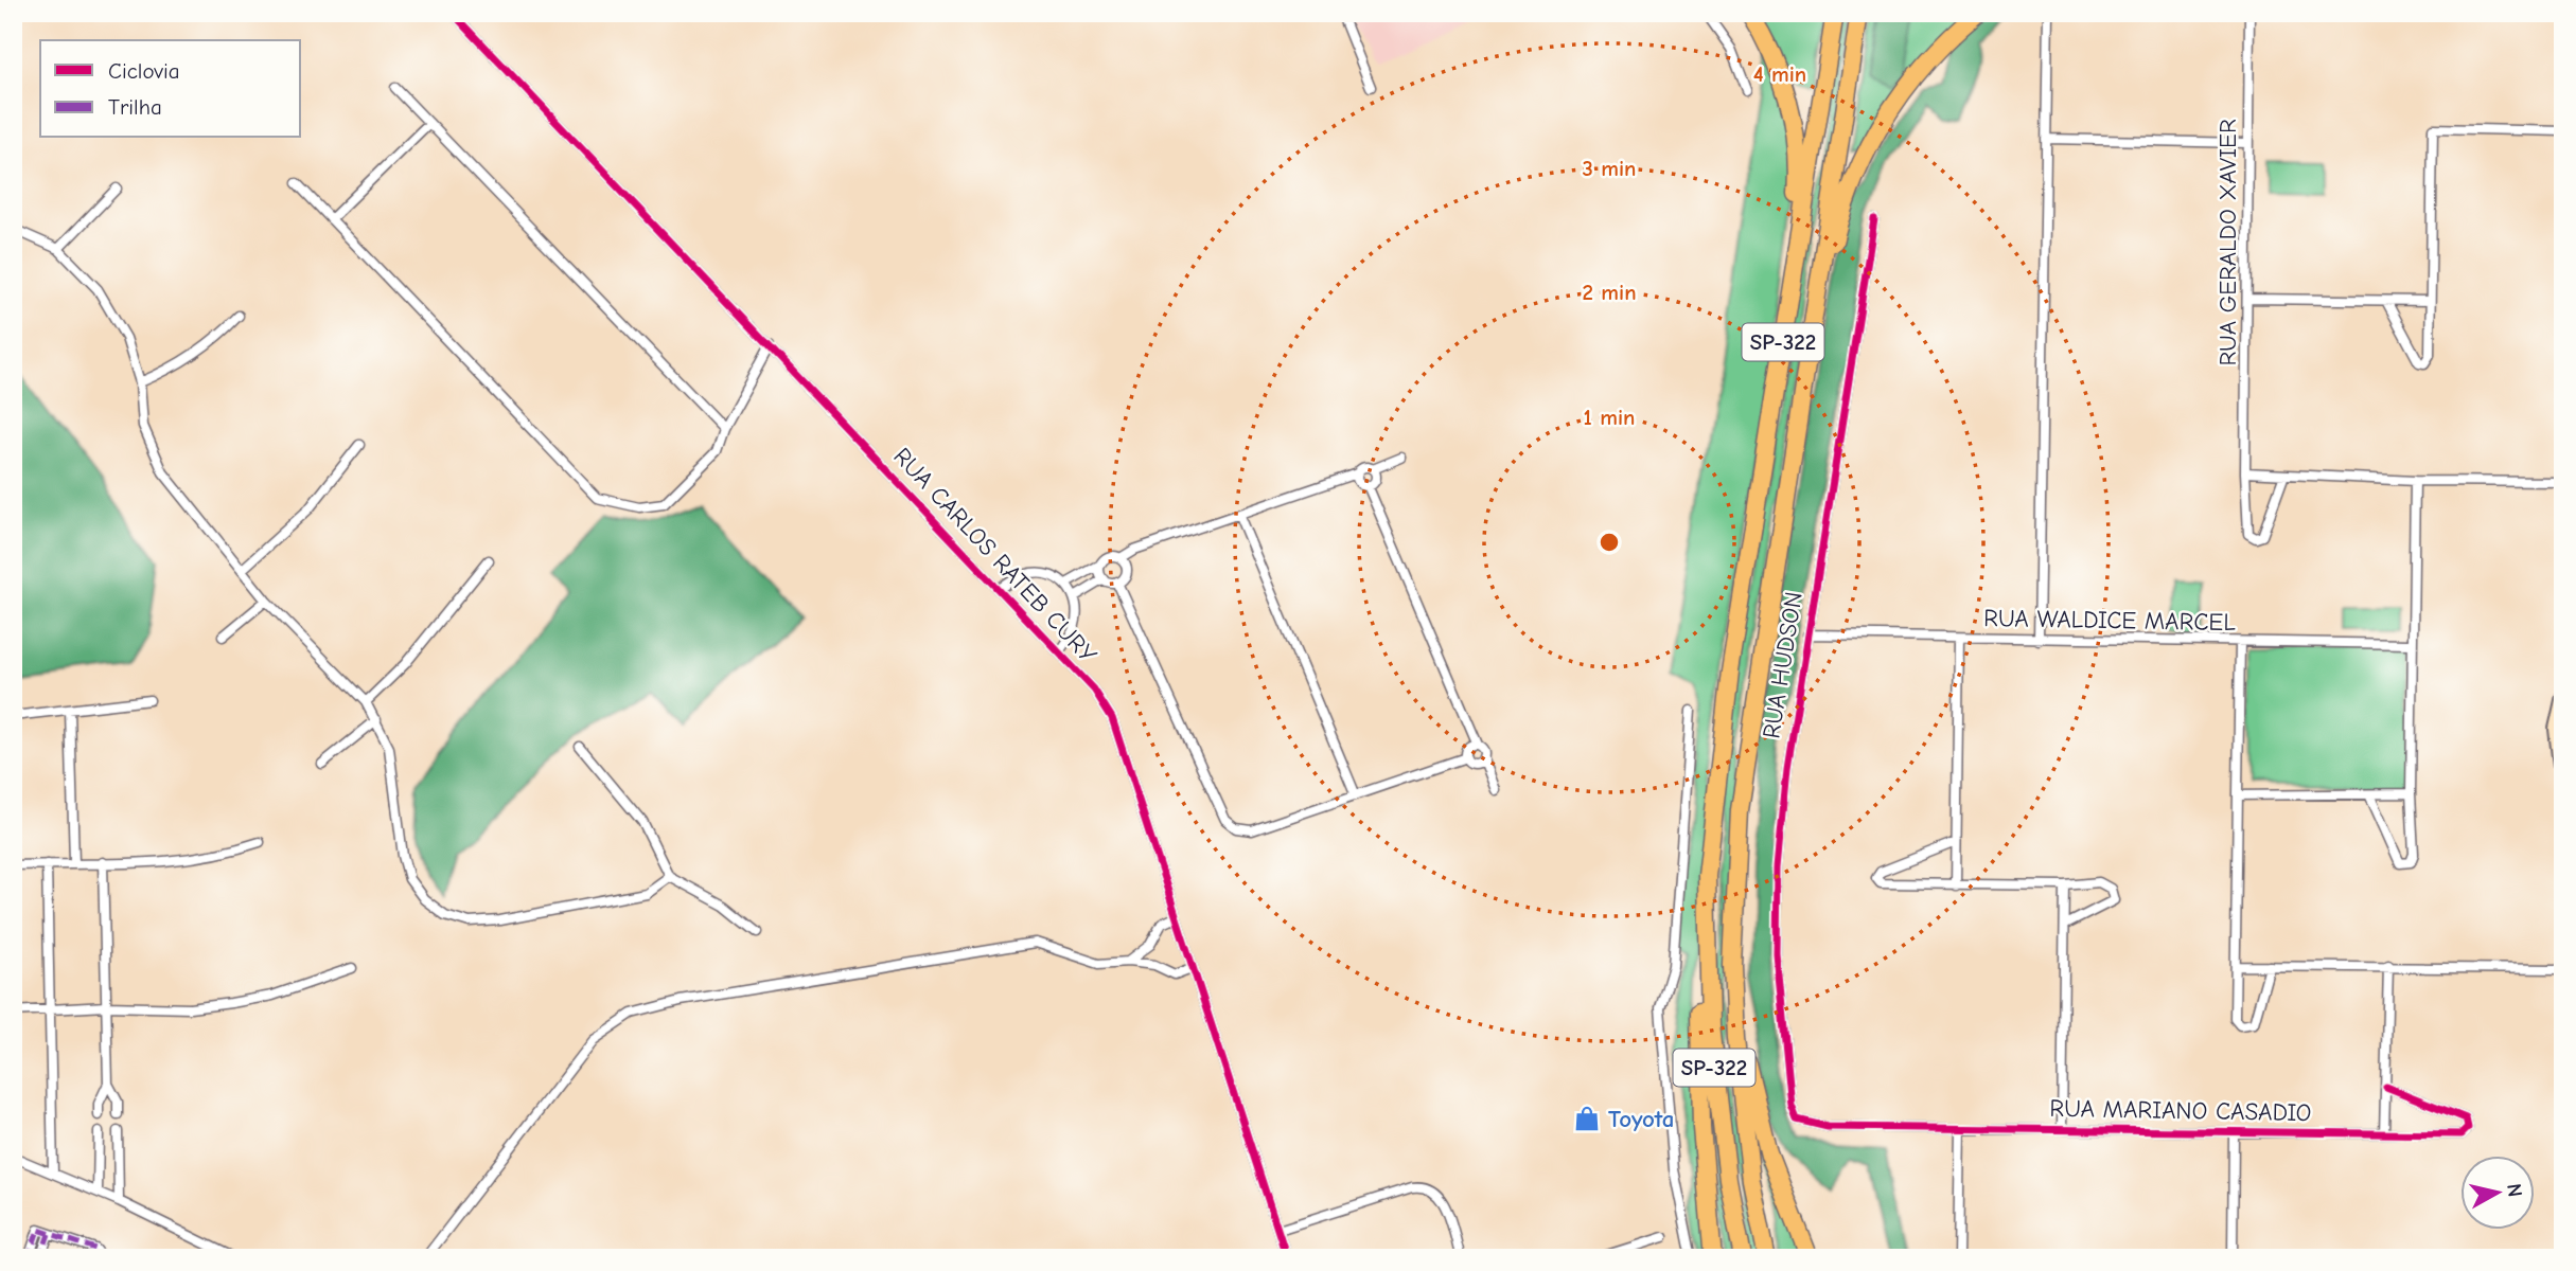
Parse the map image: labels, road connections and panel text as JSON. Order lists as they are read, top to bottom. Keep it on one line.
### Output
{"streets":{"highway":["SP-322"],"street":["RUA GERALDO XAVIER","RUA CARLOS RATEB CURY","RUA WALDICE MARCEL","RUA HUDSON","RUA MARIANO CASADIO"]},"crossings":[["RUA WALDICE MARCEL","RUA HUDSON"],["RUA HUDSON","RUA MARIANO CASADIO"]],"places":{"shop":["Toyota"]},"legend":["Ciclovia","Trilha"],"north":"right","rings":["4 min","3 min","2 min","1 min"]}
